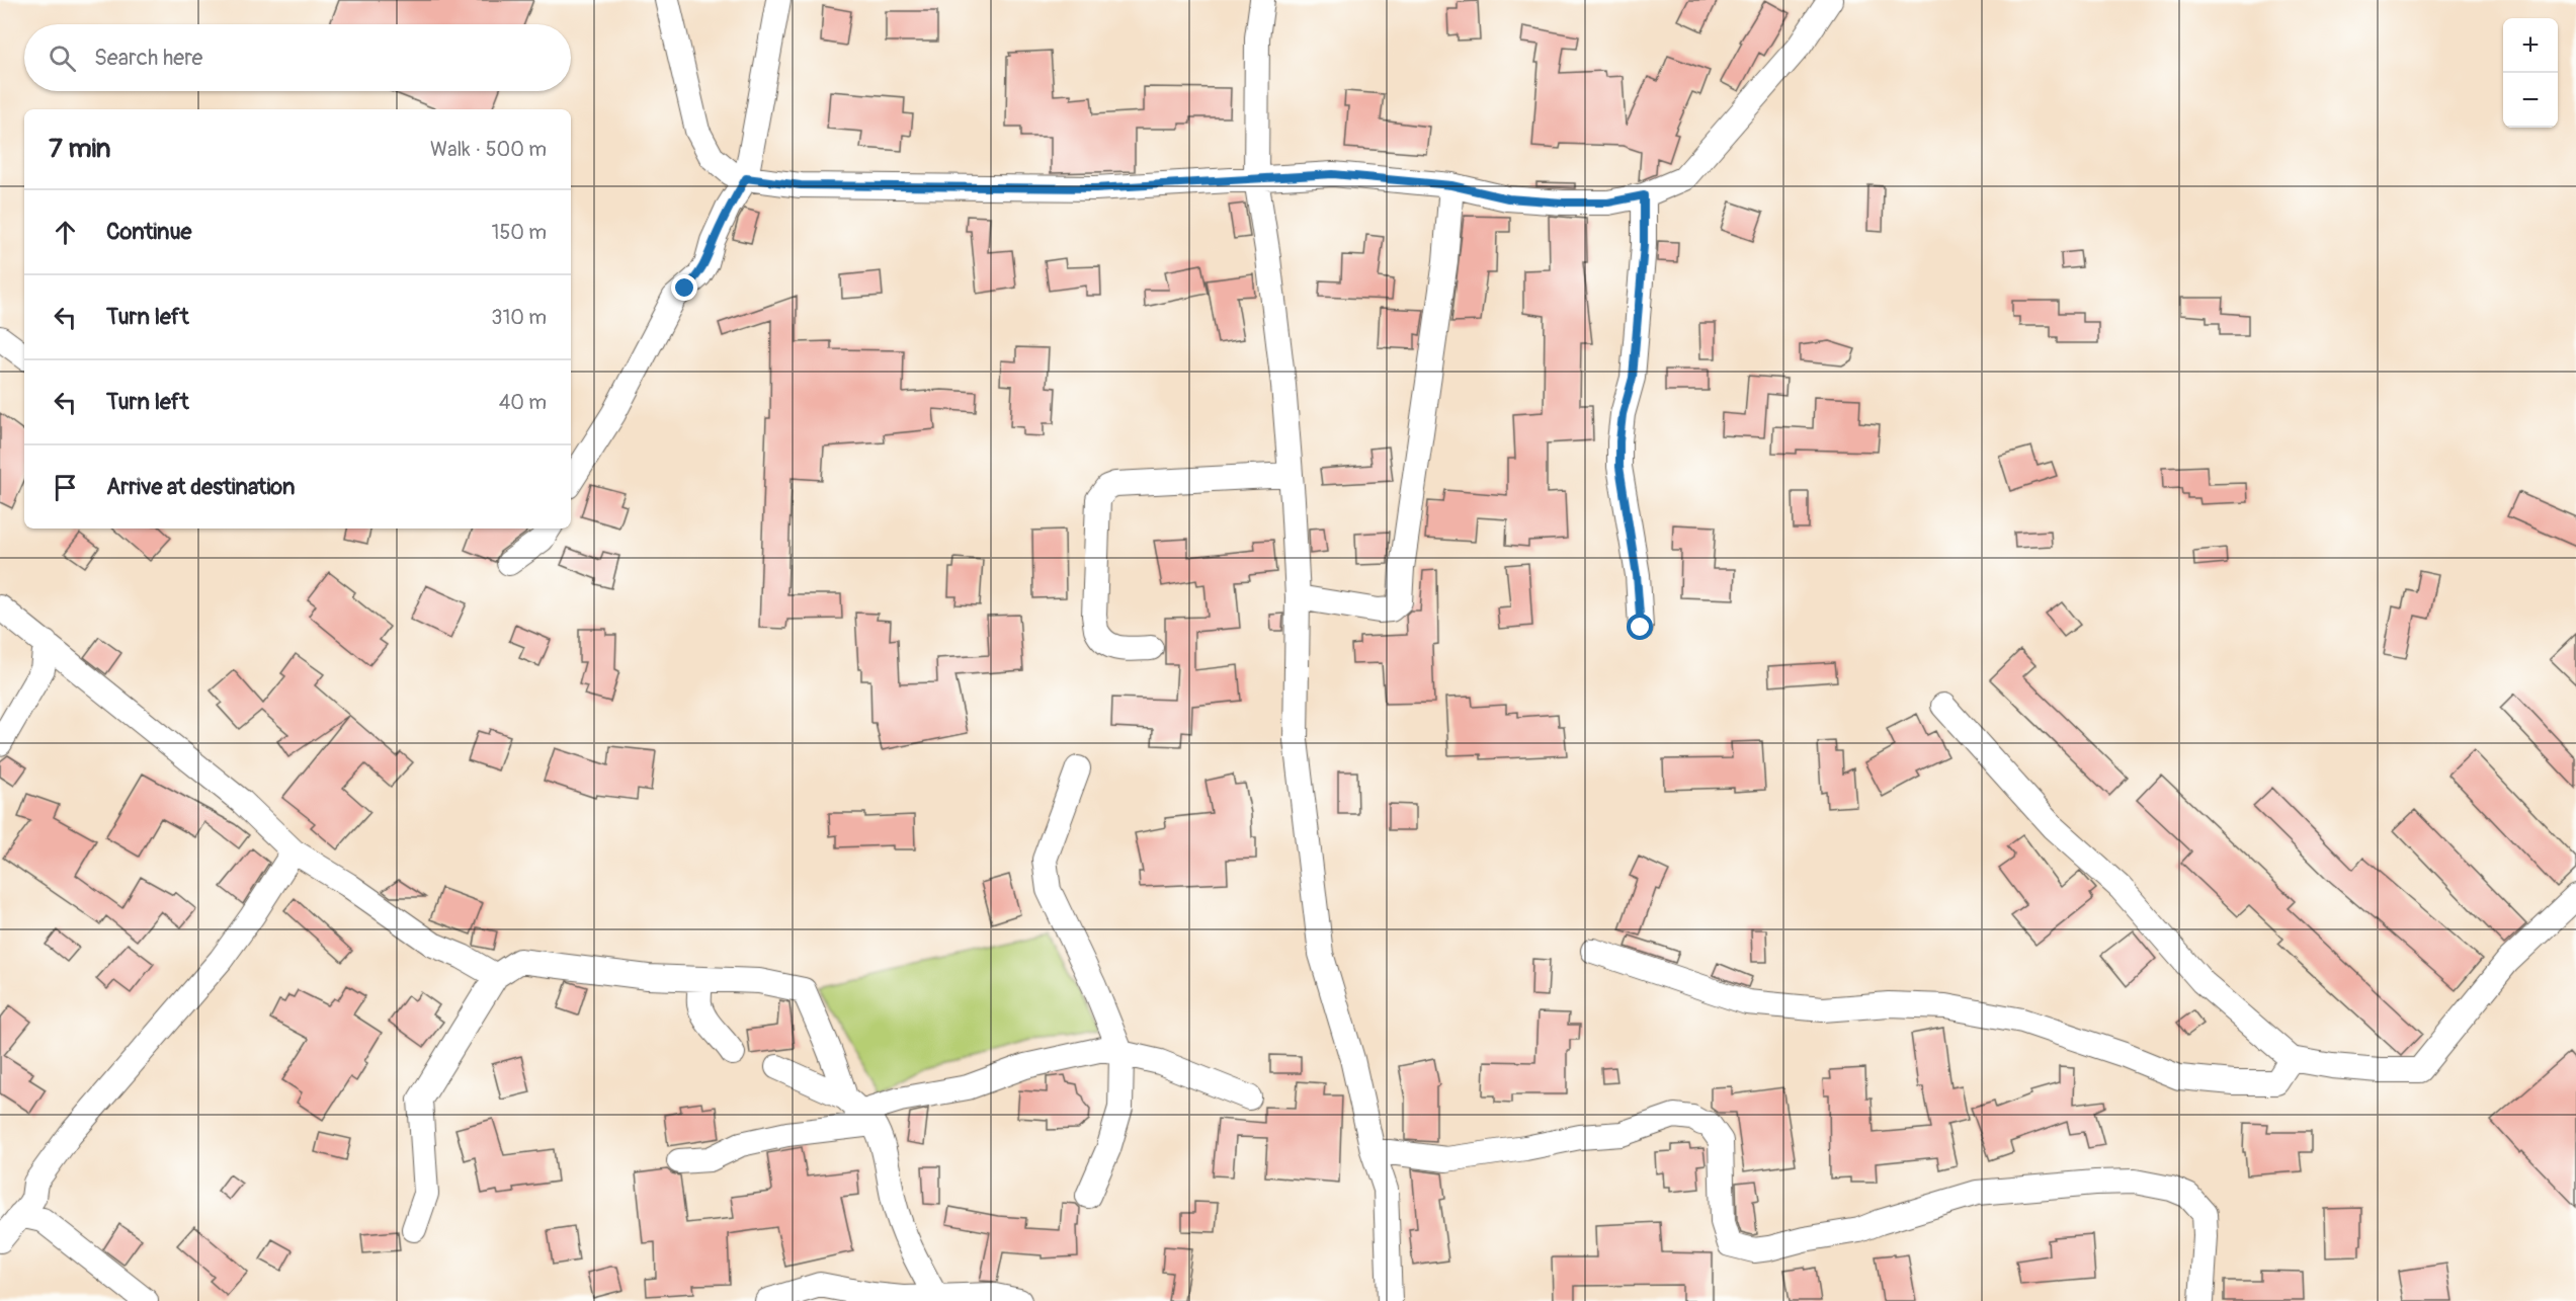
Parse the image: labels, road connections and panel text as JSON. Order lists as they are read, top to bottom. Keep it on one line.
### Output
{"page":{"map_buttons":["+","−"],"search":"Search here","heading":["7 min","Walk · 500 m"],"list":[["Continue","150 m"],["Turn left","310 m"],["Turn left","40 m"],"Arrive at destination"]}}
